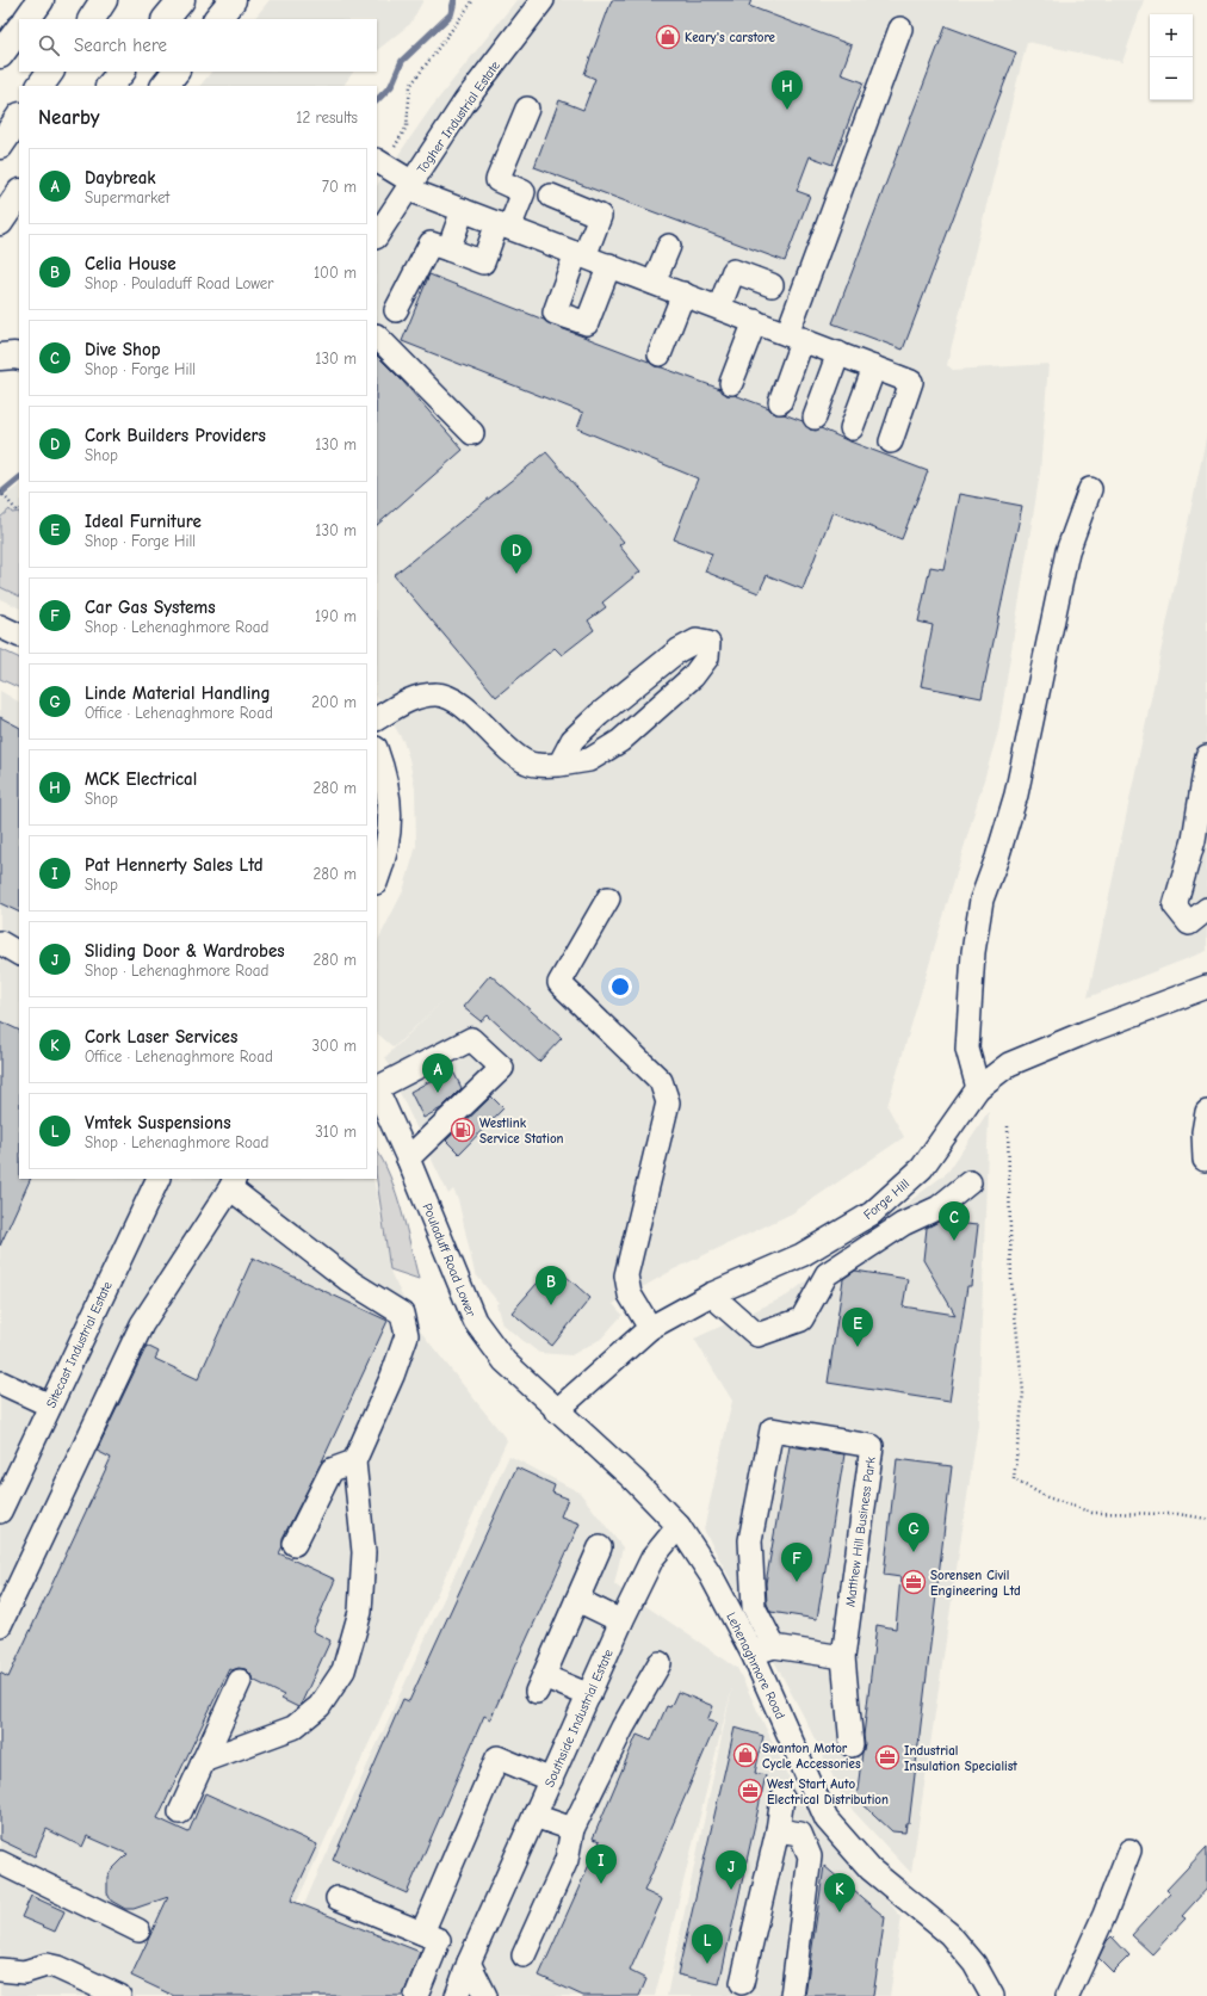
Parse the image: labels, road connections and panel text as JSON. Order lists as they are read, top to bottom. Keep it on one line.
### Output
{"streets":{"street":["Togher Industrial Estate","Forge Hill","Pouladuff Road Lower","Sitecast Industrial Estate","Matthew Hill Business Park","Lehenaghmore Road","Southside Industrial Estate"]},"crossings":[["Forge Hill","Pouladuff Road Lower"],["Forge Hill","Lehenaghmore Road"],["Pouladuff Road Lower","Lehenaghmore Road"],["Matthew Hill Business Park","Lehenaghmore Road"],["Lehenaghmore Road","Southside Industrial Estate"]],"places":{"shop":["Keary's carstore","Swanton Motor Cycle Accessories"],"fuel station":["Westlink Service Station"],"office":["Sorensen Civil Engineering Ltd","Industrial Insulation Specialist","West Start Auto Electrical Distribution"]},"page":{"map_buttons":["+","−"],"search":"Search here","pins":["H","D","A","C","B","E","G","F","I","J","K","L"],"heading":["Nearby","12 results"],"list":[{"mark":"A","name":"Daybreak","note":"Supermarket","value":"70 m"},{"mark":"B","name":"Celia House","note":"Shop · Pouladuff Road Lower","value":"100 m"},{"mark":"C","name":"Dive Shop","note":"Shop · Forge Hill","value":"130 m"},{"mark":"D","name":"Cork Builders Providers","note":"Shop","value":"130 m"},{"mark":"E","name":"Ideal Furniture","note":"Shop · Forge Hill","value":"130 m"},{"mark":"F","name":"Car Gas Systems","note":"Shop · Lehenaghmore Road","value":"190 m"},{"mark":"G","name":"Linde Material Handling","note":"Office · Lehenaghmore Road","value":"200 m"},{"mark":"H","name":"MCK Electrical","note":"Shop","value":"280 m"},{"mark":"I","name":"Pat Hennerty Sales Ltd","note":"Shop","value":"280 m"},{"mark":"J","name":"Sliding Door & Wardrobes","note":"Shop · Lehenaghmore Road","value":"280 m"},{"mark":"K","name":"Cork Laser Services","note":"Office · Lehenaghmore Road","value":"300 m"},{"mark":"L","name":"Vmtek Suspensions","note":"Shop · Lehenaghmore Road","value":"310 m"}]}}
